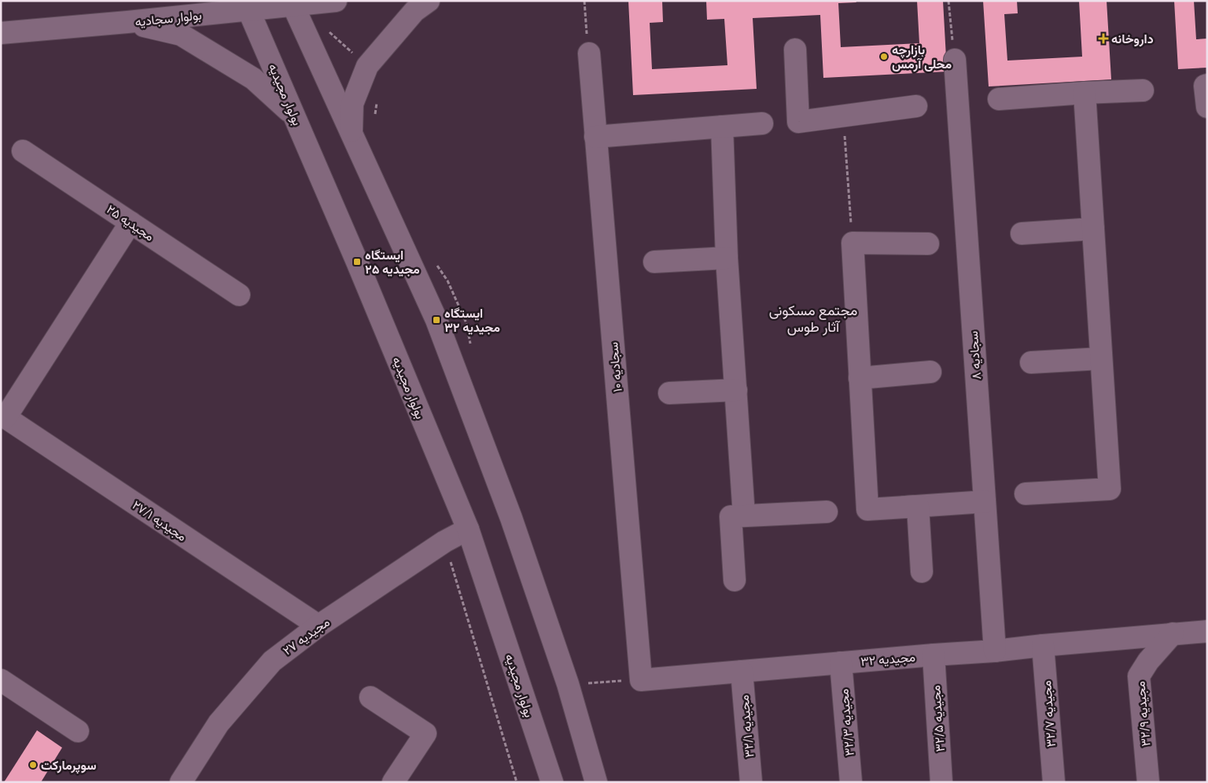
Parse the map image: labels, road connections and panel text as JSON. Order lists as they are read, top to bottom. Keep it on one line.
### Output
{"streets":{"street":["بولوار سجادیه","بولوار مجیدیه","مجیدیه ۲۵","سجادیه ۸","سجادیه ۱۰","مجیدیه ۲۷/۱","مجیدیه ۲۷","مجیدیه ۳۲","مجیدیه ۳۲/۷","مجیدیه ۳۲/٩","مجیدیه ۳۲/۵","مجیدیه ۳۲/۳","مجیدیه ۳۲/۱"]},"crossings":[["بولوار سجادیه","بولوار مجیدیه"],["بولوار مجیدیه","مجیدیه ۲۷"],["سجادیه ۸","مجیدیه ۳۲"],["سجادیه ۱۰","مجیدیه ۳۲"],["مجیدیه ۲۷/۱","مجیدیه ۲۷"],["مجیدیه ۳۲","مجیدیه ۳۲/۷"],["مجیدیه ۳۲","مجیدیه ۳۲/٩"],["مجیدیه ۳۲","مجیدیه ۳۲/۵"],["مجیدیه ۳۲","مجیدیه ۳۲/۳"],["مجیدیه ۳۲","مجیدیه ۳۲/۱"]],"districts":["مجتمع مسکونی آثار طوس"],"places":{"health":["داروخانه"],"other":["بازارچه محلی آرمس","سوپرمارکت"],"transit":["ایستگاه مجیدیه ۲۵","ایستگاه مجیدیه ۳۲"]}}
